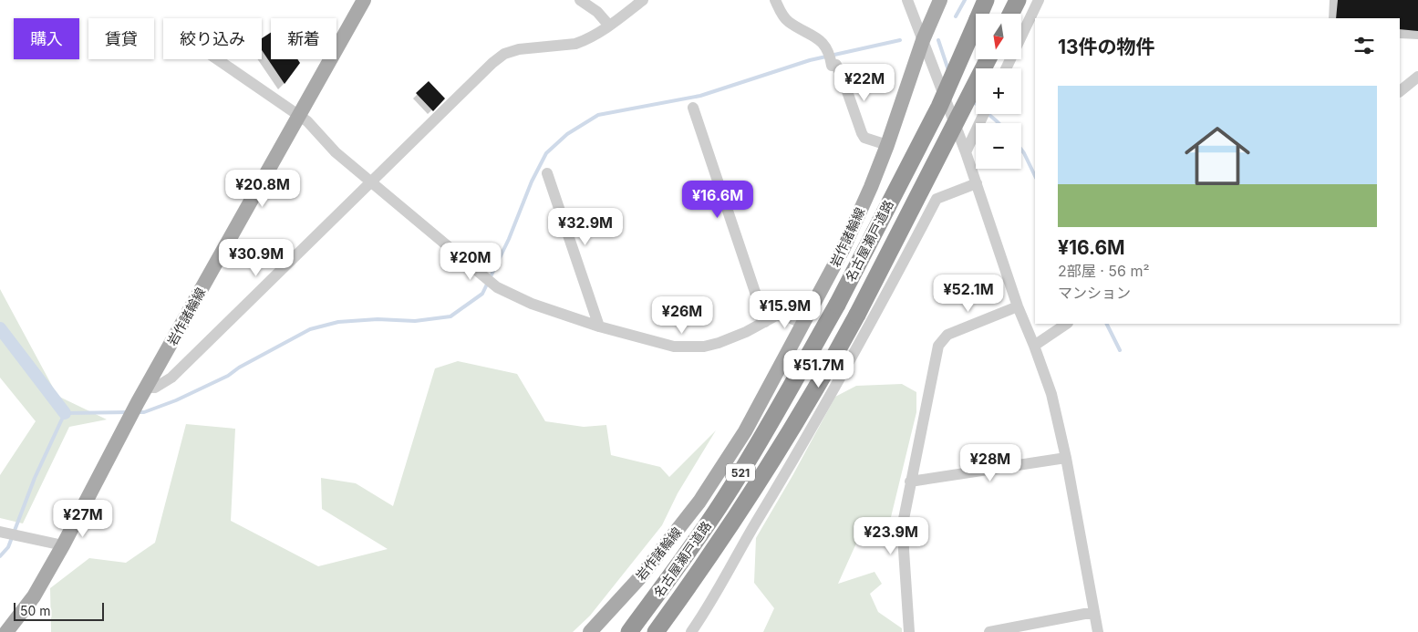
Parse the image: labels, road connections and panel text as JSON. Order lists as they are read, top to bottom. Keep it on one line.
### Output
{"streets":{"highway":["名古屋瀬戸道路","521"],"main road":["岩作諸輪線"]},"scale_bar":"50 m","north":"bottom","page":{"map_buttons":["+","−"],"chip":["購入","賃貸","絞り込み","新着"],"heading":"13件の物件","price":["¥22M","¥20.8M","¥16.6M","¥32.9M","¥30.9M","¥20M","¥52.1M","¥15.9M","¥26M","¥51.7M","¥28M","¥27M","¥23.9M"],"list":[{"name":"¥16.6M","note":"2部屋 · 56 m² · マンション"}],"scale":"50 m"}}
